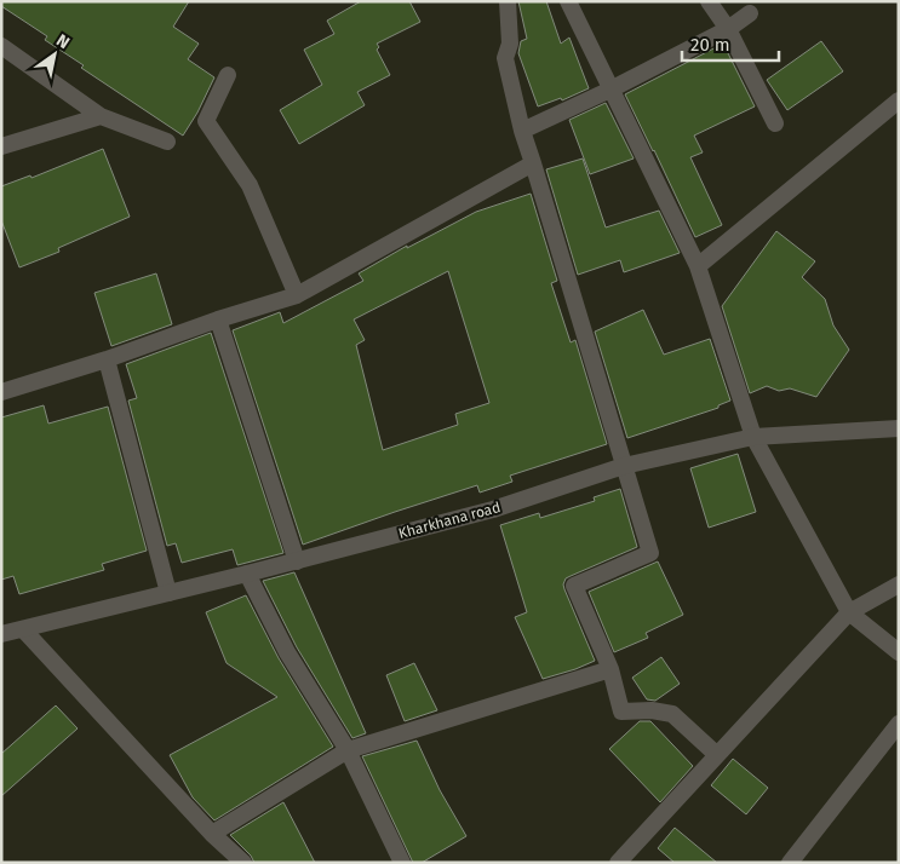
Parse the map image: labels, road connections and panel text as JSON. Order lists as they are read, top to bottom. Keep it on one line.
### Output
{"streets":{"street":["Kharkhana road"]},"scale_bar":"20 m","north":"top right"}
